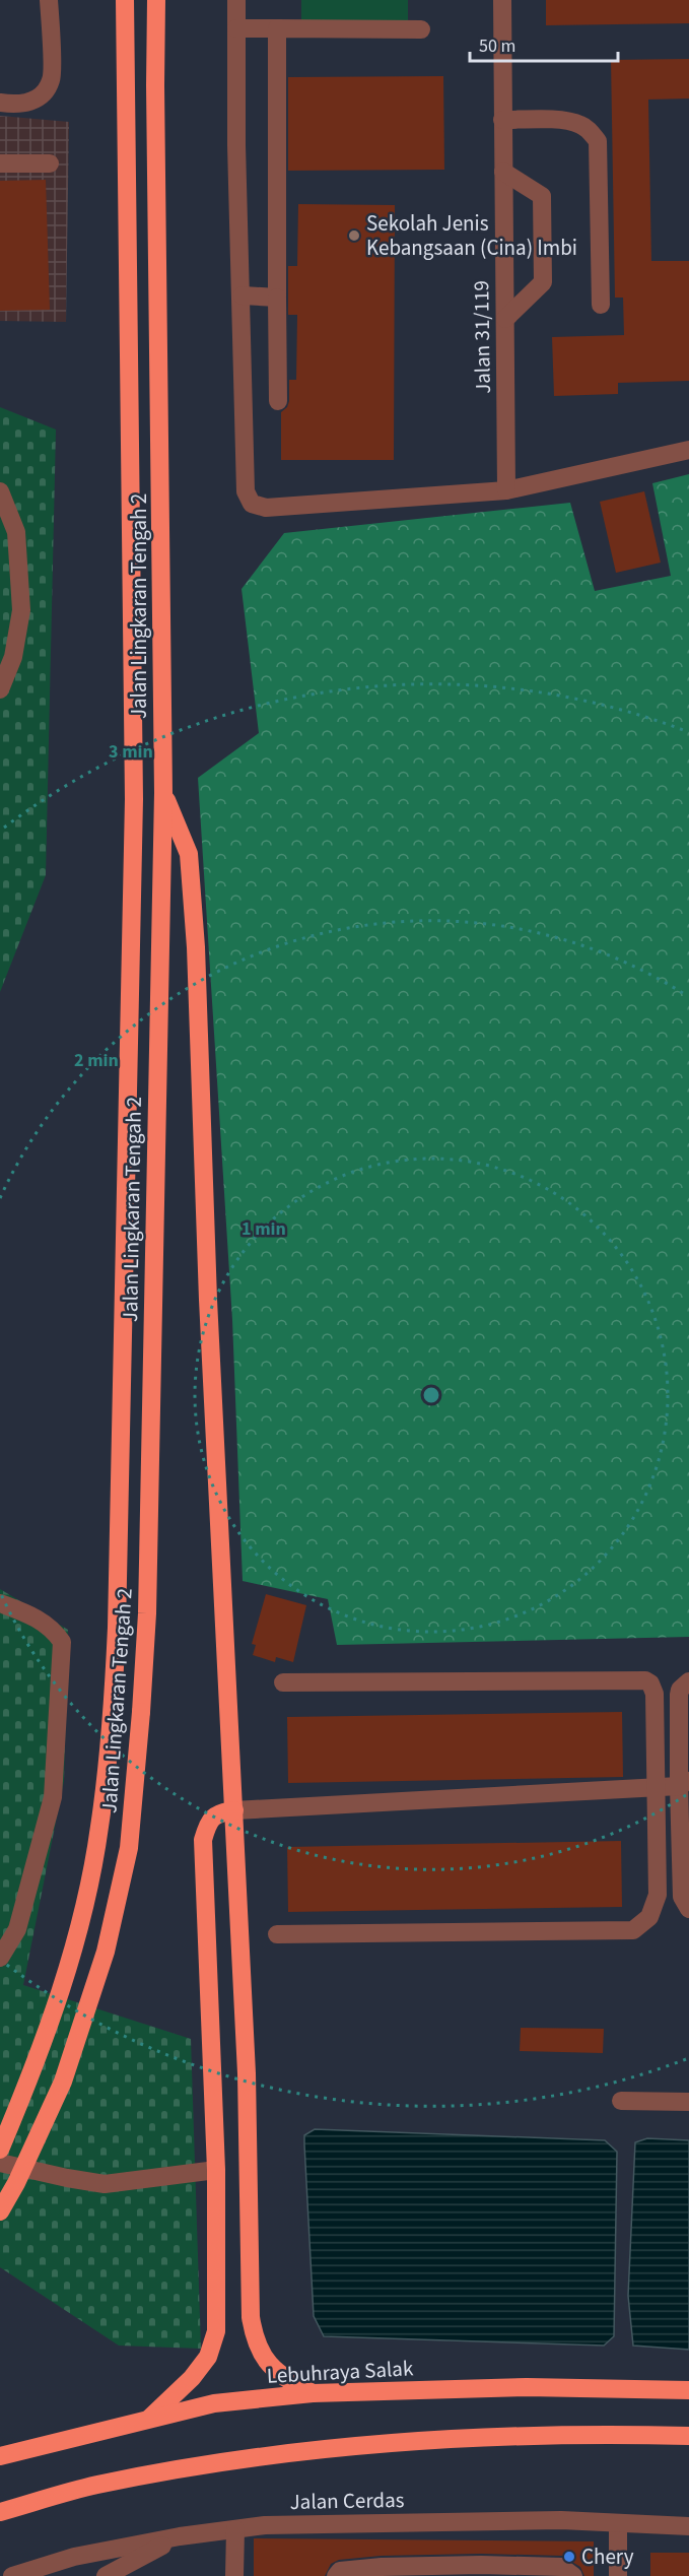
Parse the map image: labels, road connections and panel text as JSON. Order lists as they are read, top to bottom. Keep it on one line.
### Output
{"streets":{"highway":["Jalan Lingkaran Tengah 2","Lebuhraya Salak"],"street":["Jalan 31/119","Jalan Cerdas"]},"places":["Sekolah Jenis Kebangsaan (Cina) Imbi","Chery"],"scale_bar":"50 m","rings":["3 min","2 min","1 min"]}
